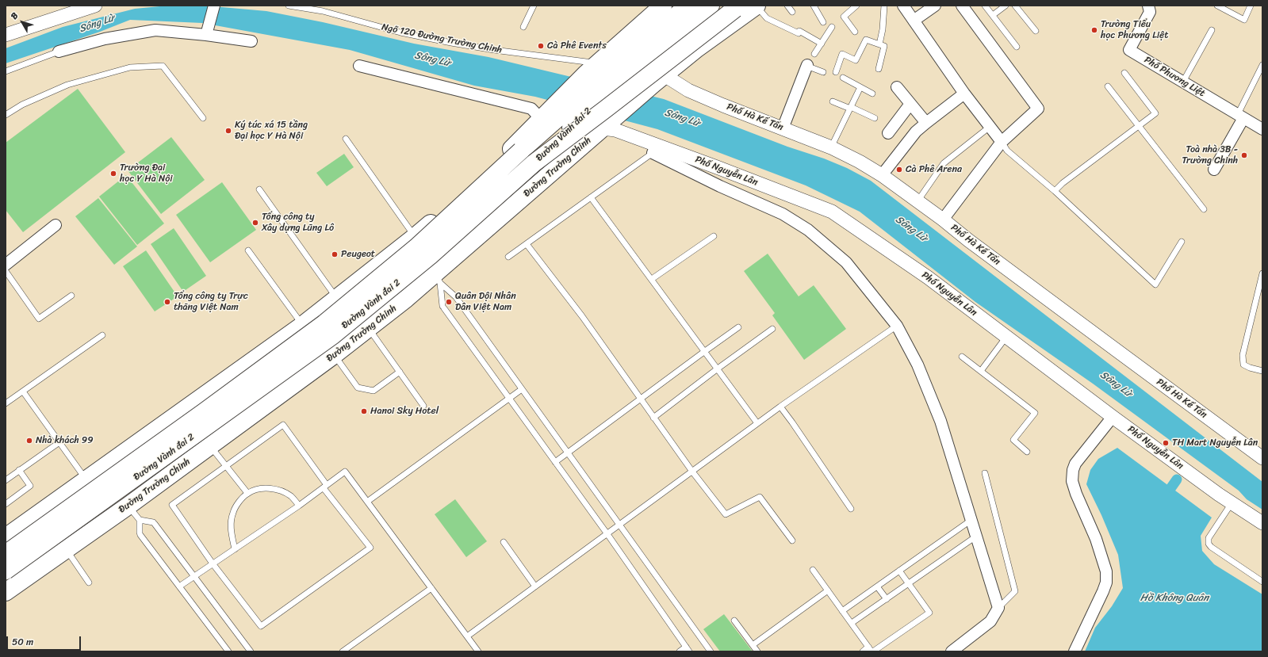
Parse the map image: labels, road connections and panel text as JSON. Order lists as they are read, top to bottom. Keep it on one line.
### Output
{"streets":{"main road":["Đường Vành đai 2","Đường Trường Chinh"],"street":["Phố Phương Liệt","Phố Hà Kế Tấn","Phố Nguyễn Lân"],"lane":["Ngõ 120 Đường Trường Chinh"]},"crossings":[["Phố Hà Kế Tấn","Đường Trường Chinh"],["Đường Trường Chinh","Phố Nguyễn Lân"]],"water":["Sông Lừ","Hồ Không Quân"],"places":["Trường Tiểu học Phương Liệt","Cà Phê Events","Ký túc xá 15 tầng Đại học Y Hà Nội","Toà nhà 3B - Trường Chinh","Cà Phê Arena","Trường Đại học Y Hà Nội","Tổng công ty Xây dựng Lũng Lô","Peugeot","Tổng công ty Trực thăng Việt Nam","Quân Dội Nhân Dân Việt Nam","Hanoi Sky Hotel","Nhà khách 99","TH Mart Nguyễn Lân"],"scale_bar":"50 m","north":"top left"}
